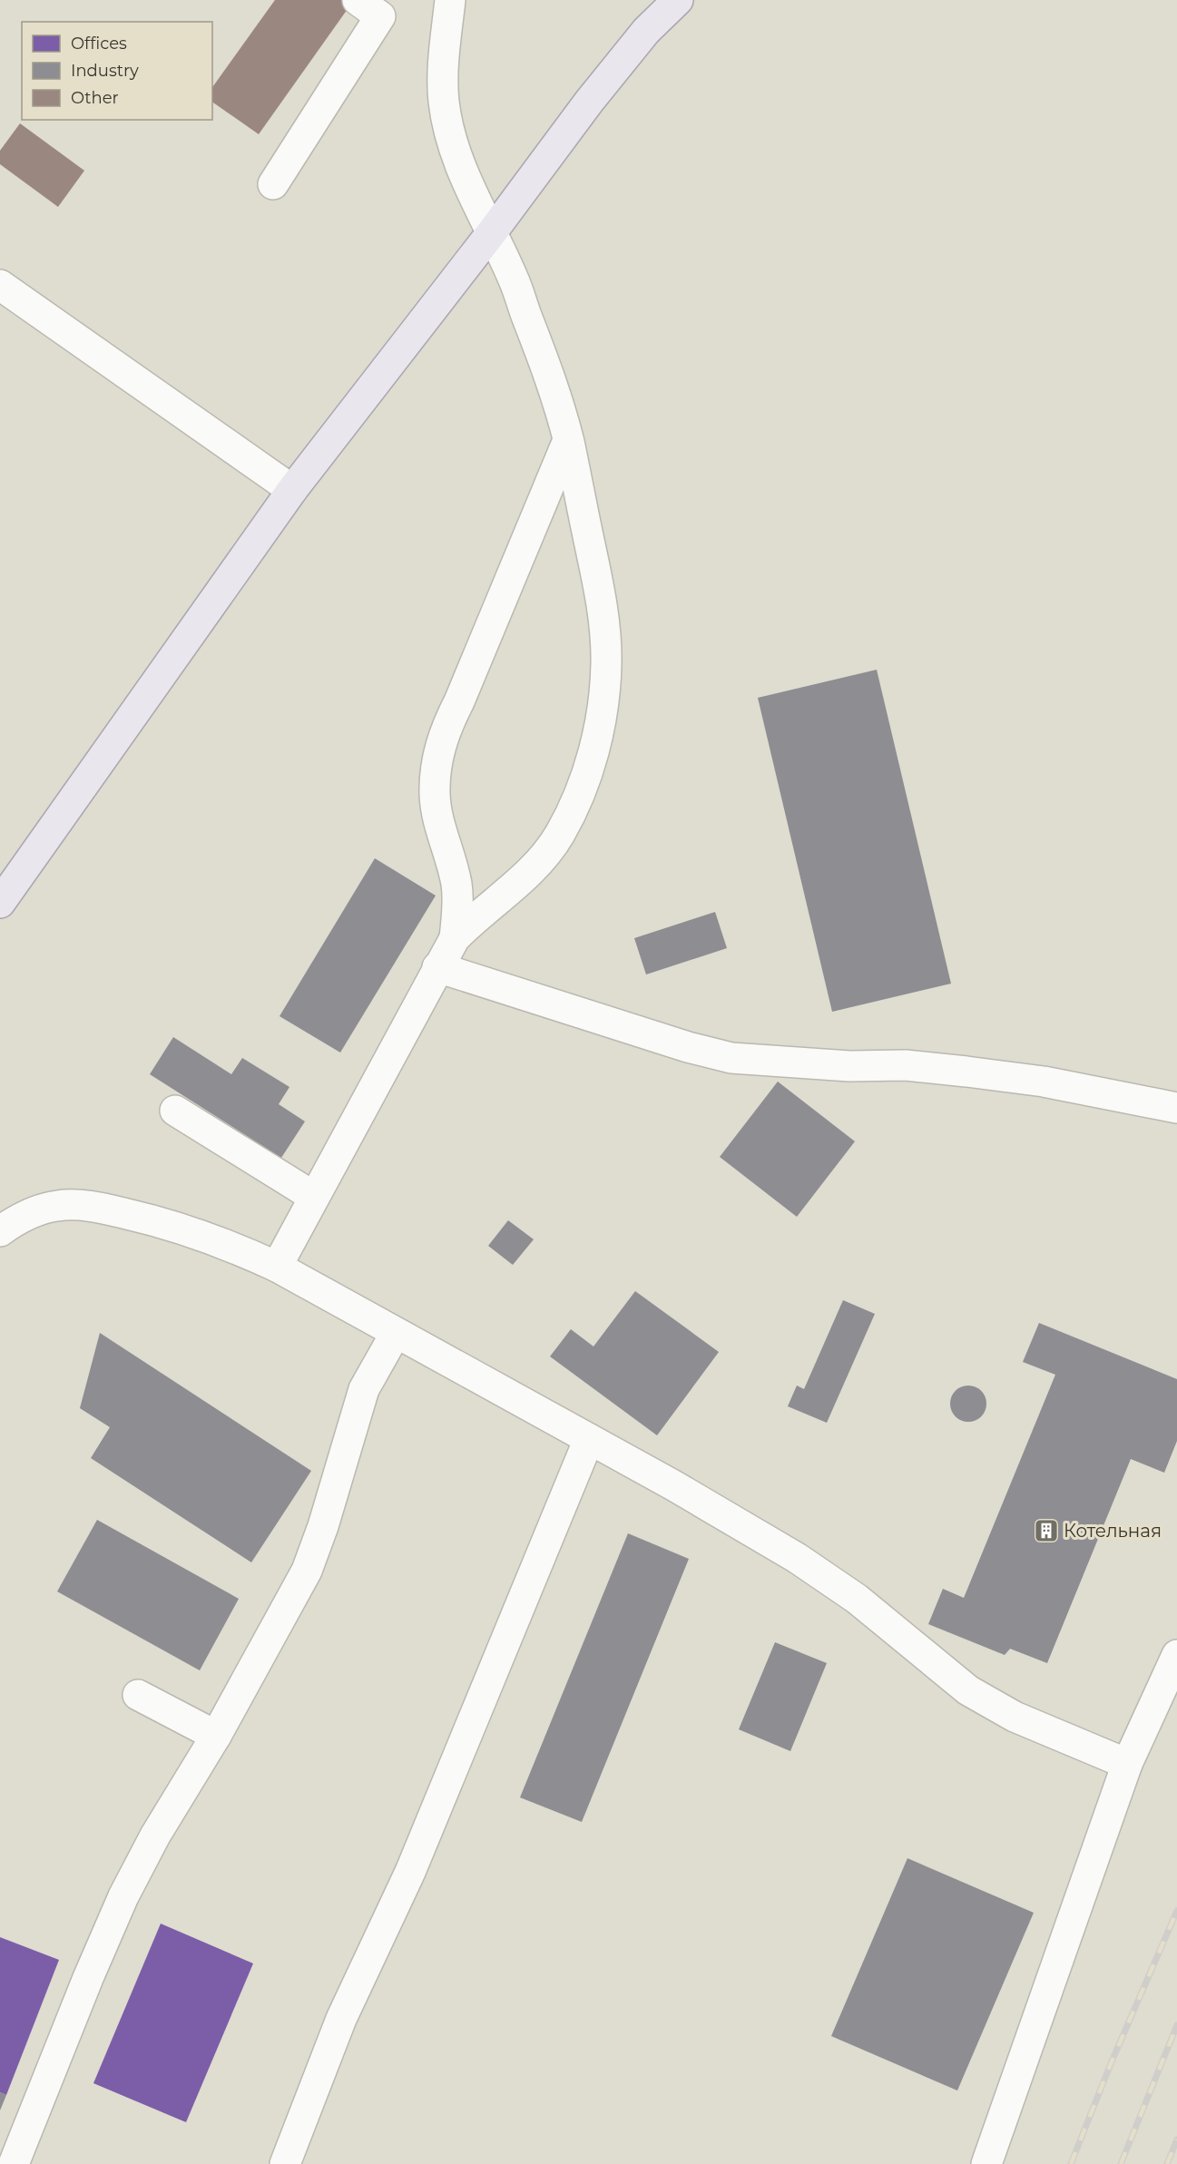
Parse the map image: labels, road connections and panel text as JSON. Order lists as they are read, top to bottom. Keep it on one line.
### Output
{"places":{"building":["Котельная"]},"legend":["Offices","Industry","Other"]}
